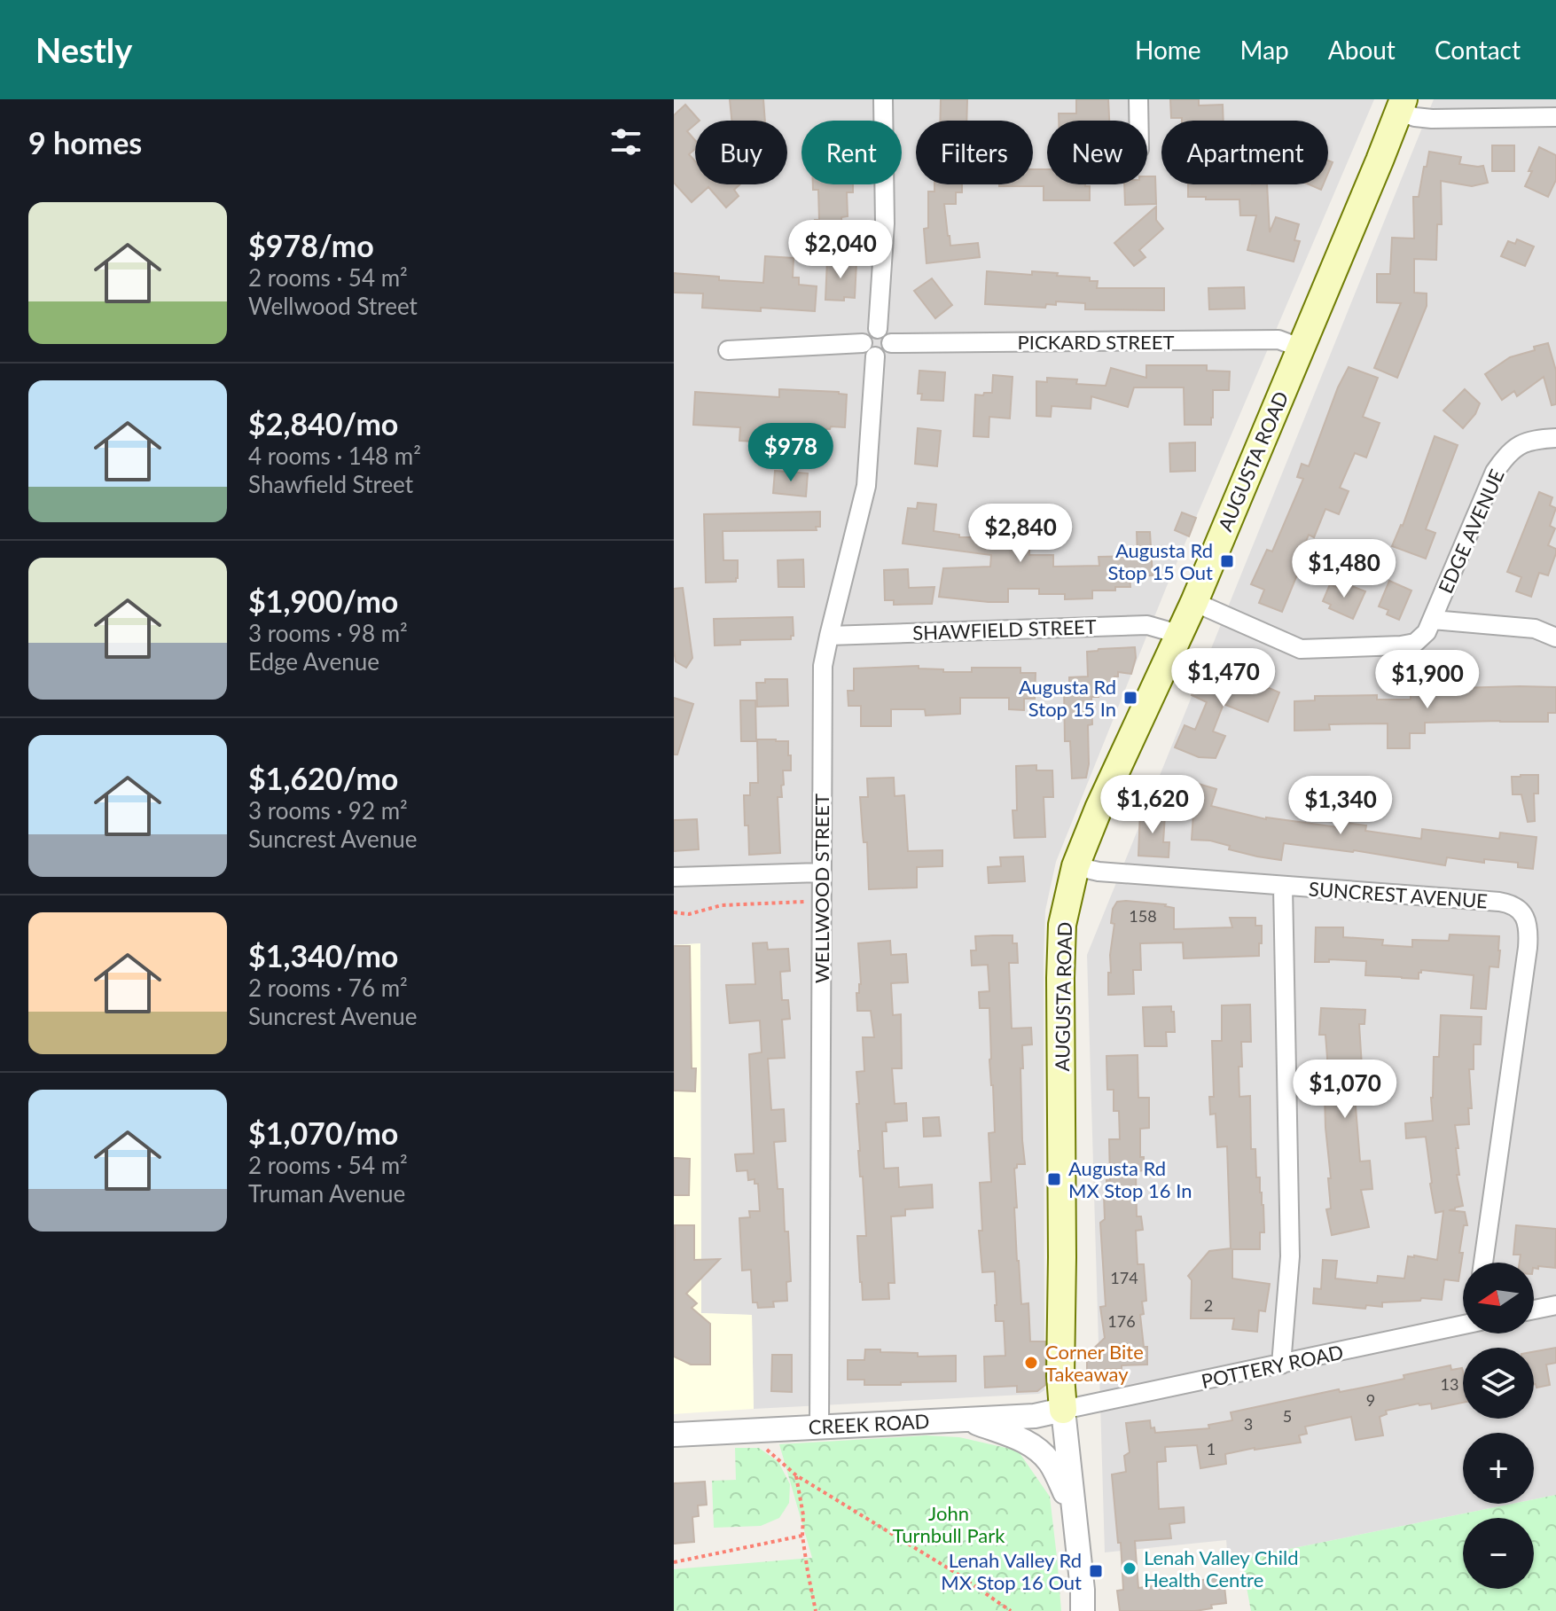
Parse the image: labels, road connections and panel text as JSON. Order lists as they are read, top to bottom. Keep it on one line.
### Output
{"streets":{"main road":["AUGUSTA ROAD"],"street":["PICKARD STREET","EDGE AVENUE","SHAWFIELD STREET","WELLWOOD STREET","SUNCREST AVENUE","POTTERY ROAD","CREEK ROAD"]},"crossings":[["PICKARD STREET","AUGUSTA ROAD"],["PICKARD STREET","WELLWOOD STREET"],["AUGUSTA ROAD","EDGE AVENUE"],["AUGUSTA ROAD","SHAWFIELD STREET"],["AUGUSTA ROAD","SUNCREST AVENUE"],["AUGUSTA ROAD","POTTERY ROAD"],["AUGUSTA ROAD","CREEK ROAD"],["SHAWFIELD STREET","WELLWOOD STREET"],["WELLWOOD STREET","CREEK ROAD"],["POTTERY ROAD","CREEK ROAD"]],"parks":["John Turnbull Park"],"places":{"transit":["Augusta Rd Stop 15 Out","Augusta Rd Stop 15 In","Augusta Rd MX Stop 16 In","Lenah Valley Rd MX Stop 16 Out"],"other":["Corner Bite Takeaway","Lenah Valley Child Health Centre"]},"house_numbers":["158","174","2","176","13","9","5","3","1"],"north":"left","page":{"header":"Nestly","nav":["Home","Map","About","Contact"],"heading":"9 homes","chip":["Buy","Rent","Filters","New","Apartment"],"list":[{"name":"$978/mo","note":"2 rooms · 54 m² · Wellwood Street"},{"name":"$2,840/mo","note":"4 rooms · 148 m² · Shawfield Street"},{"name":"$1,900/mo","note":"3 rooms · 98 m² · Edge Avenue"},{"name":"$1,620/mo","note":"3 rooms · 92 m² · Suncrest Avenue"},{"name":"$1,340/mo","note":"2 rooms · 76 m² · Suncrest Avenue"},{"name":"$1,070/mo","note":"2 rooms · 54 m² · Truman Avenue"}],"price":["$2,040","$978","$2,840","$1,480","$1,470","$1,900","$1,620","$1,340","$1,070"],"map_buttons":["+","−"]}}
